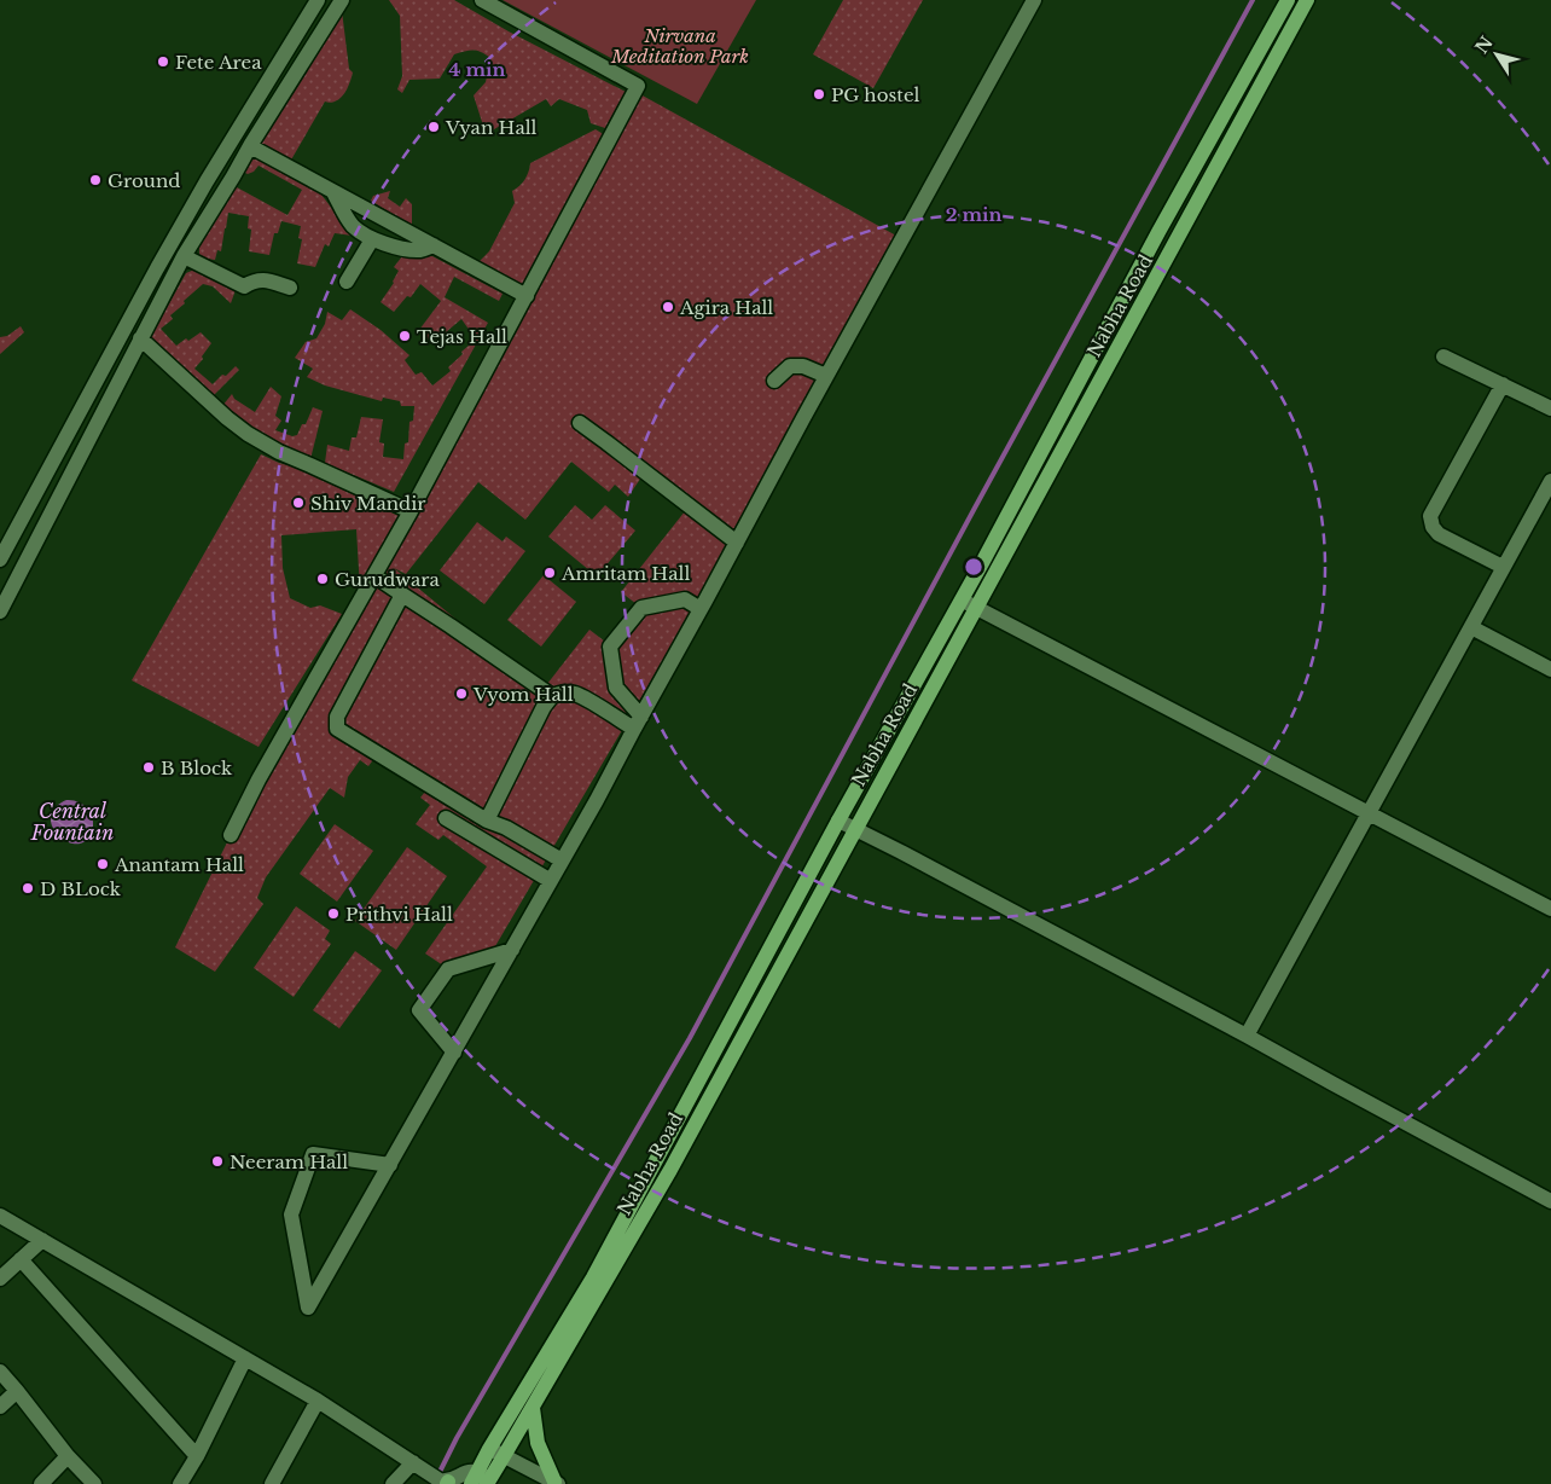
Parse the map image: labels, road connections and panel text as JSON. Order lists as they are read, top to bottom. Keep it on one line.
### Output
{"streets":{"main road":["Nabha Road"]},"water":["Central Fountain"],"parks":["Nirvana Meditation Park"],"places":["Fete Area","PG hostel","Vyan Hall","Ground","Agira Hall","Tejas Hall","Shiv Mandir","Amritam Hall","Gurudwara","Vyom Hall","B Block","Anantam Hall","D BLock","Prithvi Hall","Neeram Hall"],"north":"top left","rings":["4 min","2 min"]}
